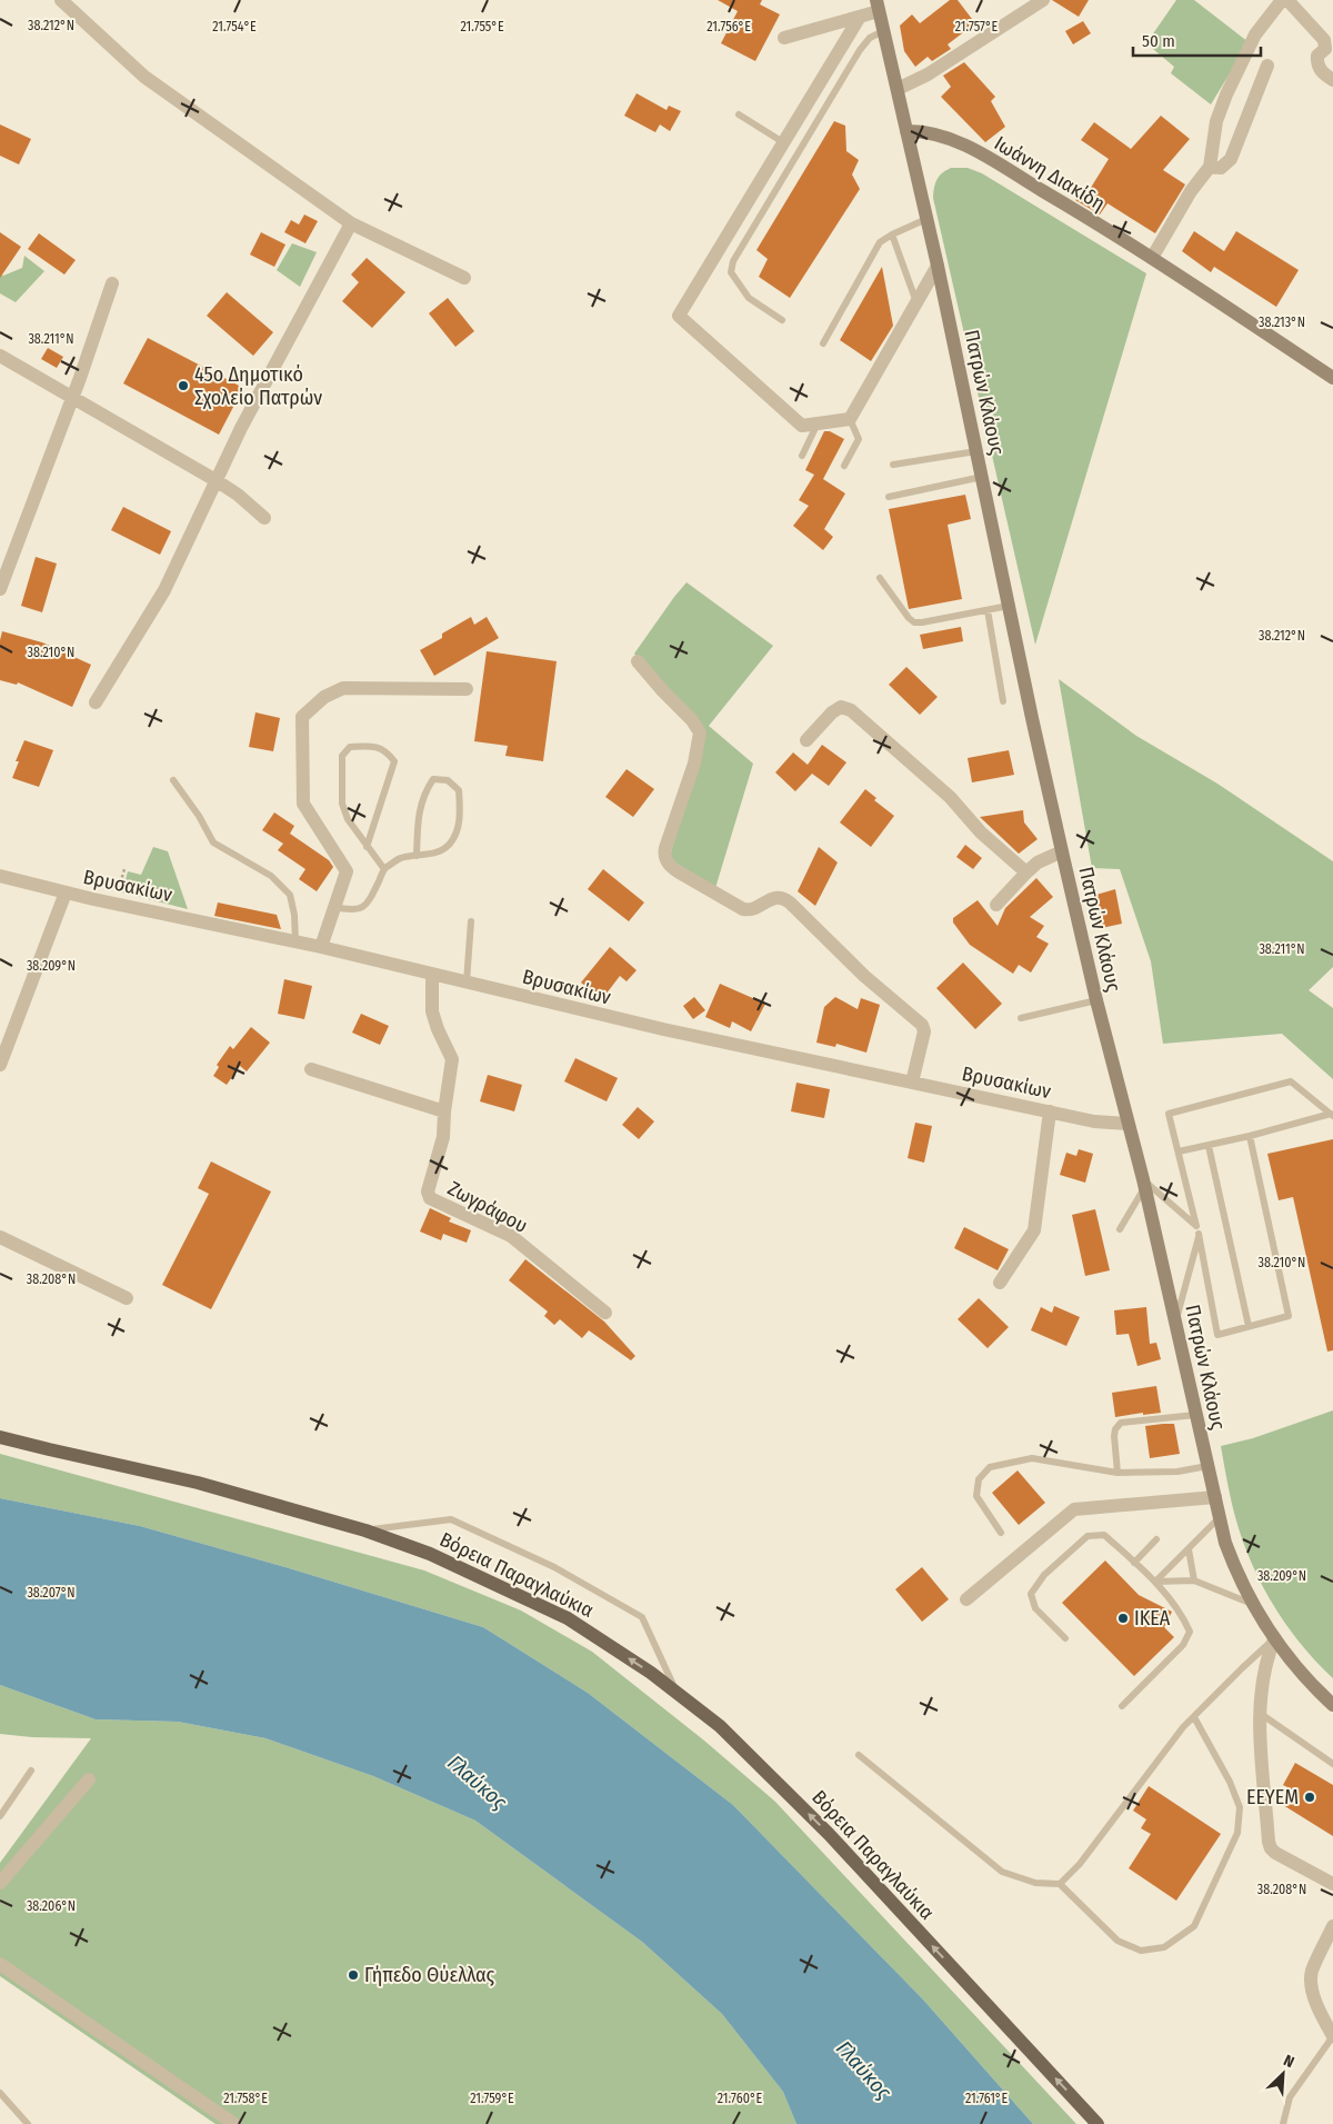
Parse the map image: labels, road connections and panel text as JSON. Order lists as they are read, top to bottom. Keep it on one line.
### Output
{"streets":{"main road":["Ιωάννη Διακίδη","Πατρών Κλάους","Βόρεια Παραγλαύκια"],"street":["Βρυσακίων","Ζωγράφου"]},"crossings":[["Ιωάννη Διακίδη","Πατρών Κλάους"],["Πατρών Κλάους","Βρυσακίων"],["Βρυσακίων","Ζωγράφου"]],"one_way":["Βόρεια Παραγλαύκια"],"water":["Γλαύκος"],"places":["45ο Δημοτικό Σχολείο Πατρών","IKEA","EEYEM","Γήπεδο Θύελλας"],"scale_bar":"50 m","north":"top right","coordinates":["38.212°N","21.754°E","21.755°E","21.756°E","21.757°E","38.213°N","38.211°N","38.210°N","38.209°N","38.208°N","38.207°N","38.206°N","21.758°E","21.759°E","21.760°E","21.761°E"]}
